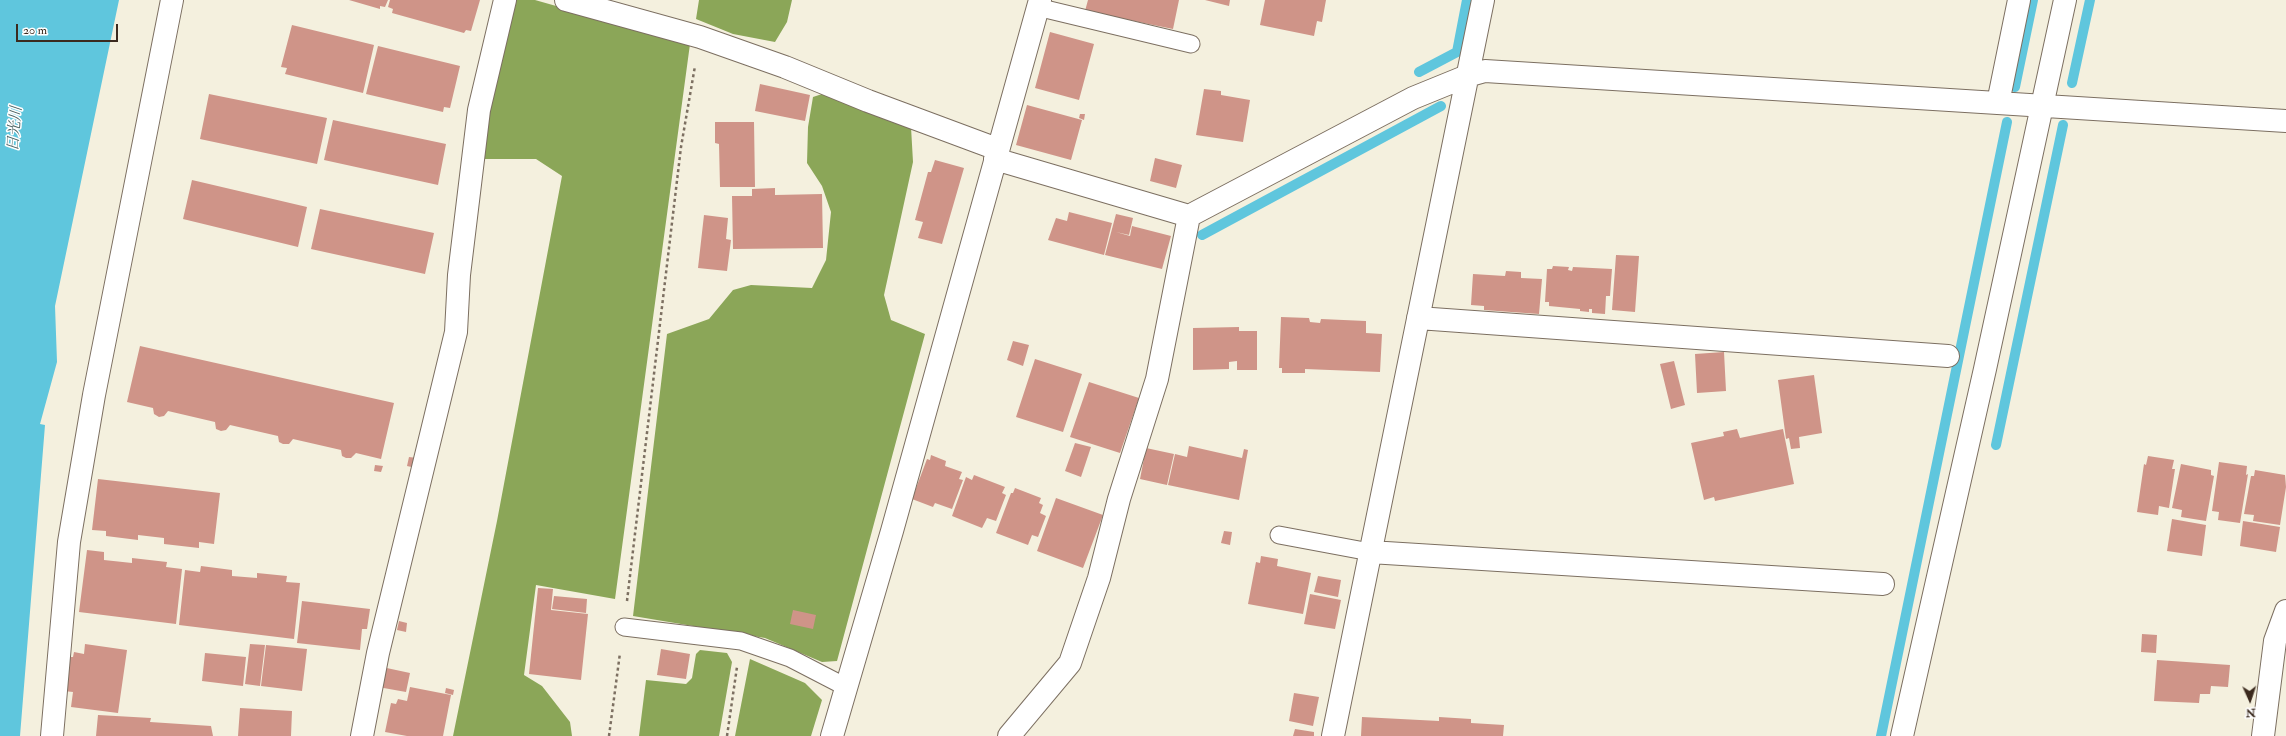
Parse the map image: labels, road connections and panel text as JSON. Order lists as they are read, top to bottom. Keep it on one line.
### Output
{"water":["日光川"],"scale_bar":"20 m","north":"bottom"}
